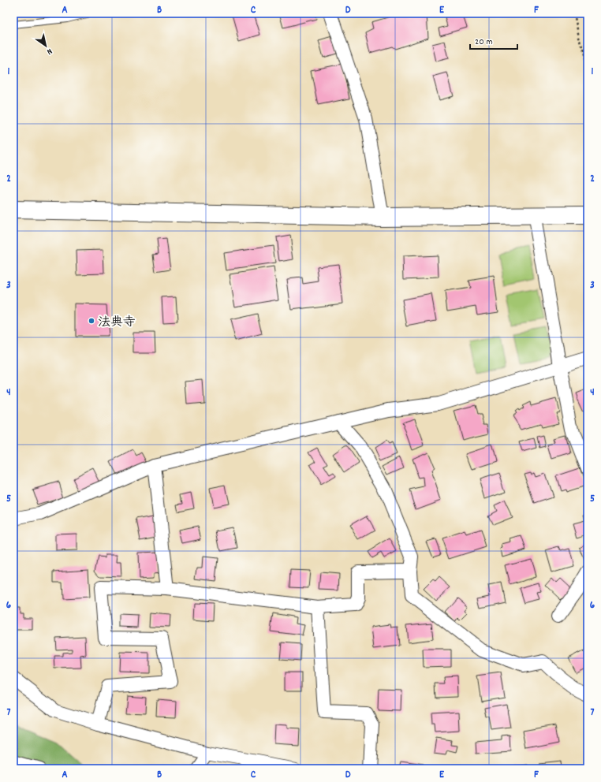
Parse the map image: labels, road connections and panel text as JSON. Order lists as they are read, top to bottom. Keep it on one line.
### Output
{"places":["法典寺"],"scale_bar":"20 m","north":"bottom right","grid":{"columns":["A","B","C","D","E","F"],"rows":["1","2","3","4","5","6","7"]}}
